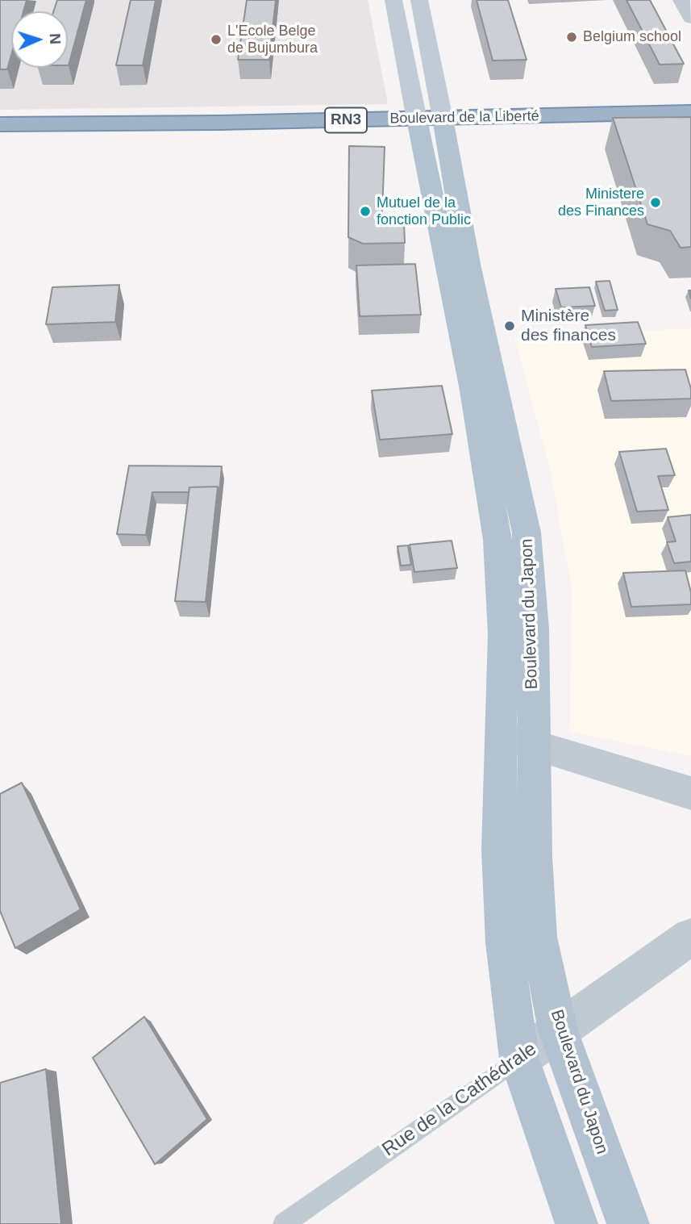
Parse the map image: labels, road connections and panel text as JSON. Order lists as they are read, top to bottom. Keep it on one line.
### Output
{"streets":{"highway":["Boulevard de la Liberté","RN3"],"main road":["Boulevard du Japon"],"street":["Rue de la Cathédrale"]},"crossings":[["Boulevard de la Liberté","Boulevard du Japon"],["Boulevard du Japon","Rue de la Cathédrale"]],"places":["Belgium school","L'Ecole Belge de Bujumbura","Ministere des Finances","Mutuel de la fonction Public","Ministère des finances"],"north":"right"}
